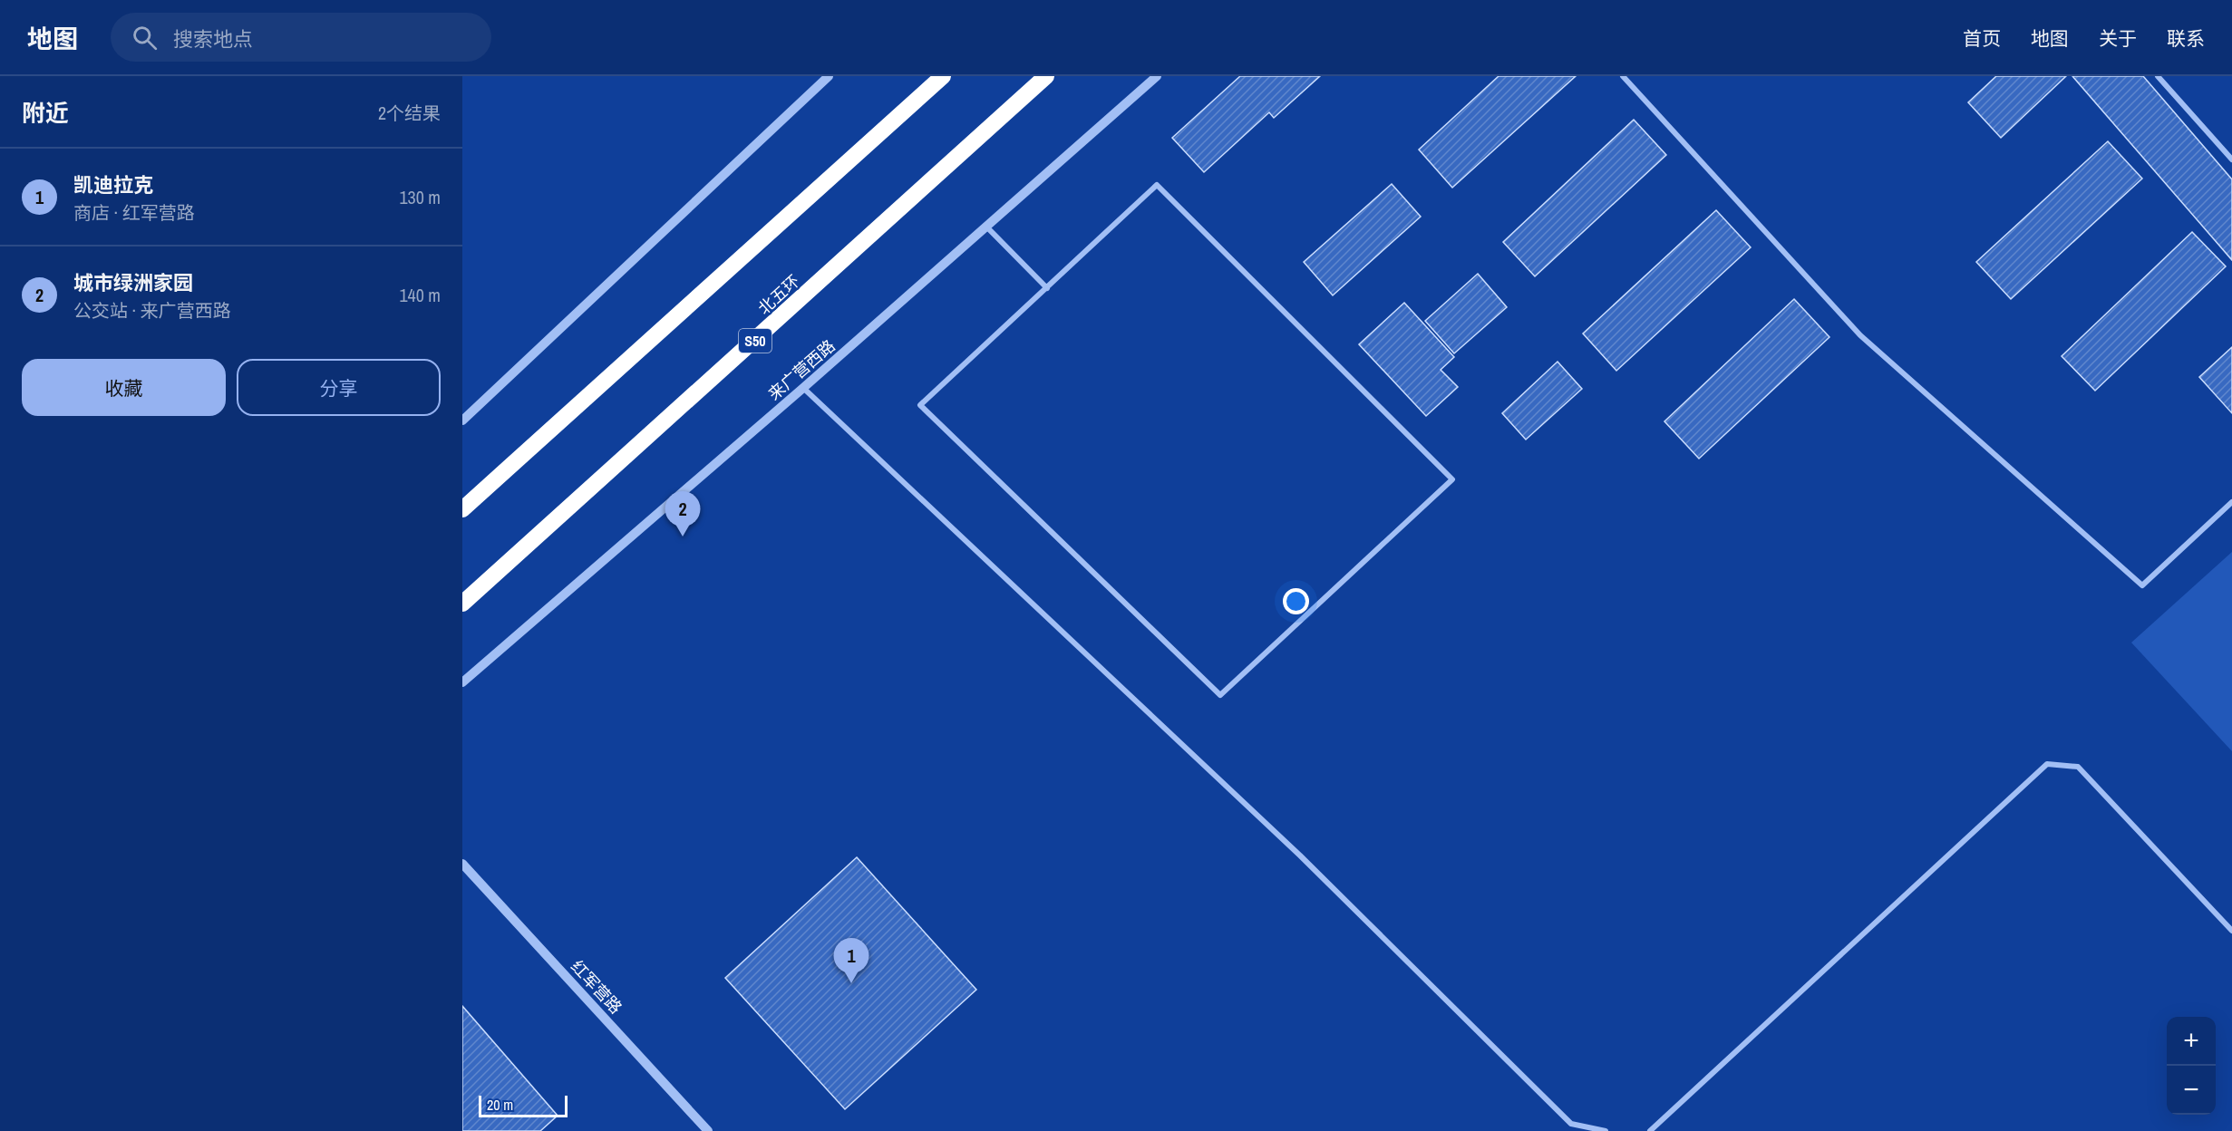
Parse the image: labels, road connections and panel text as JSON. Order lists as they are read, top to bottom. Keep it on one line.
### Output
{"streets":{"highway":["北五环","S50"],"street":["来广营西路","红军营路"]},"scale_bar":"20 m","page":{"header":"地图","search":"搜索地点","nav":["首页","地图","关于","联系"],"heading":["附近","2个结果"],"list":[{"mark":"1","name":"凯迪拉克","note":"商店 · 红军营路","value":"130 m"},{"mark":"2","name":"城市绿洲家园","note":"公交站 · 来广营西路","value":"140 m"}],"buttons":["收藏","分享"],"pins":["2","1"],"map_buttons":["+","−"],"scale":"20 m"}}
